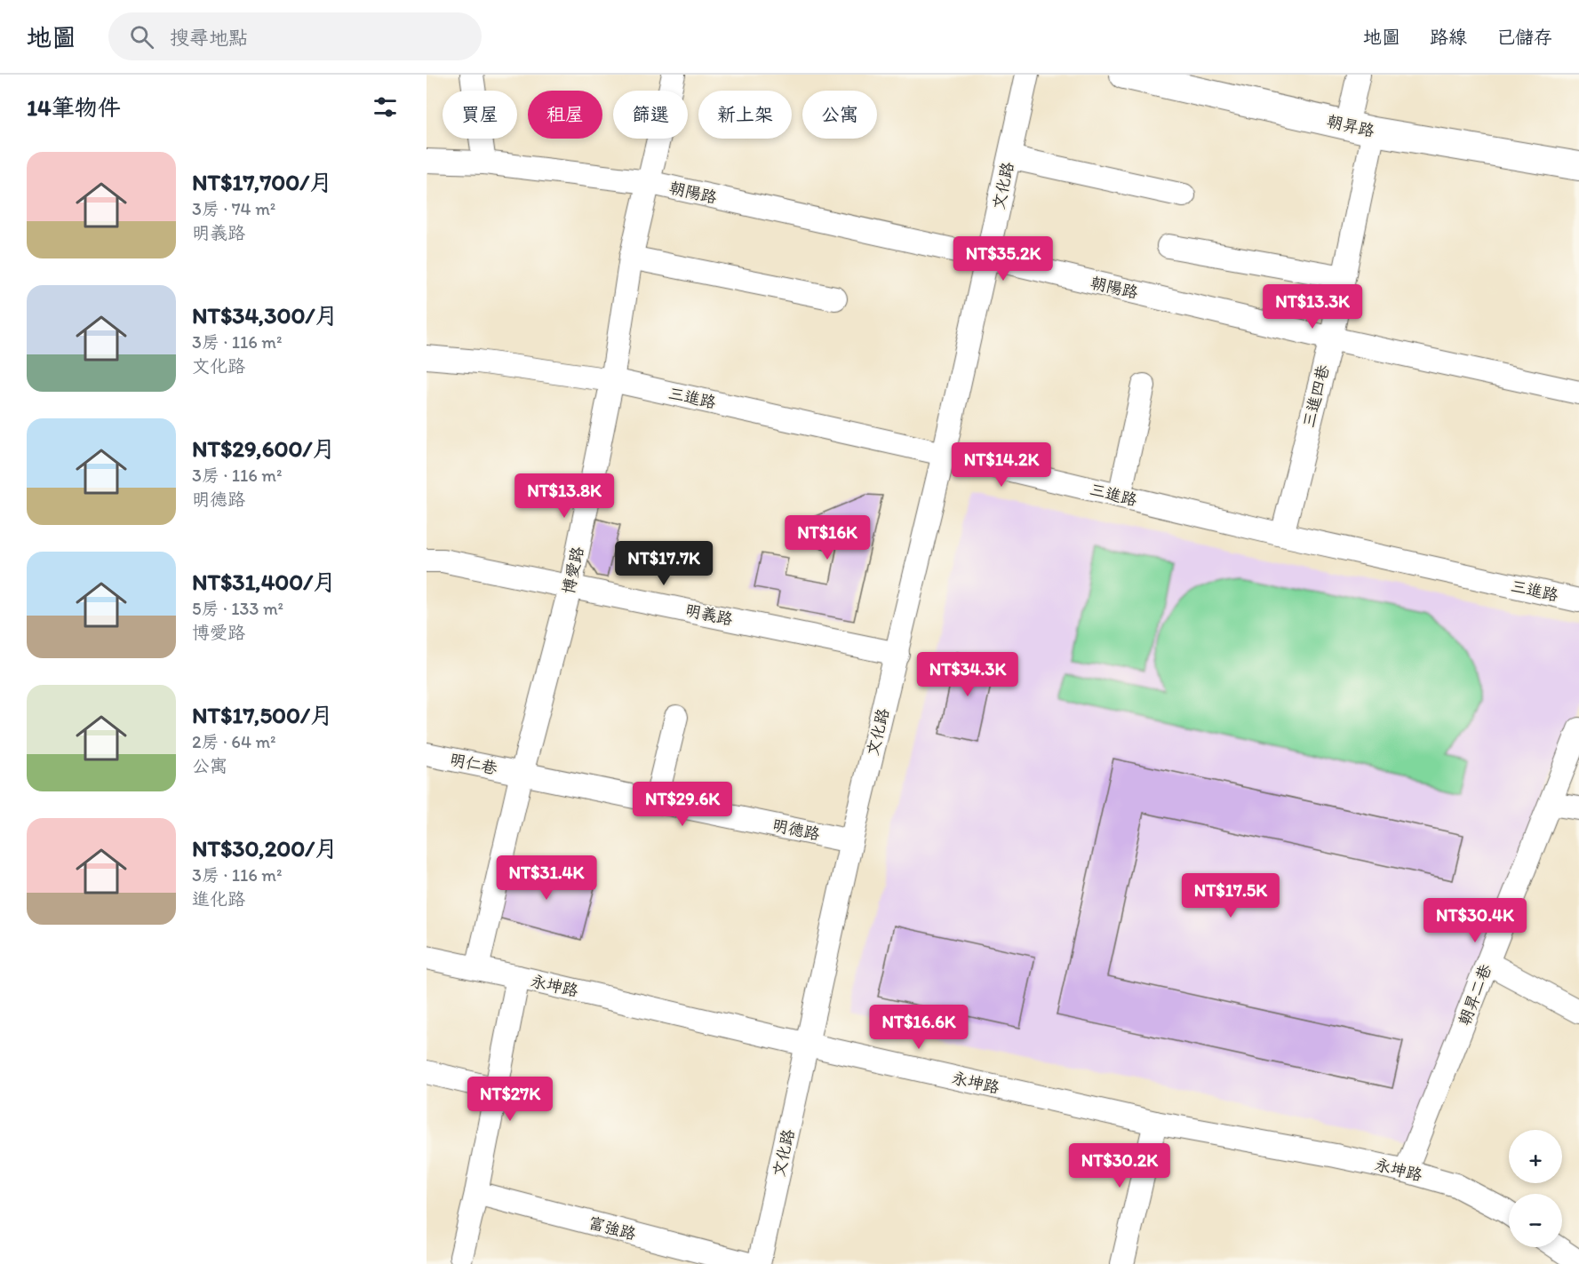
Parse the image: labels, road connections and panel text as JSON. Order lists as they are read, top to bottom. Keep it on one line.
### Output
{"streets":{"main road":["朝昇路"],"street":["文化路","朝陽路","三進四巷","三進路","博愛路","明義路","明仁巷","明德路","永坤路","朝昇二巷","富強路"]},"crossings":[["朝昇路","三進四巷"],["文化路","朝陽路"],["文化路","三進路"],["文化路","明義路"],["文化路","明德路"],["文化路","永坤路"],["朝陽路","三進四巷"],["朝陽路","博愛路"],["三進四巷","三進路"],["三進路","博愛路"],["博愛路","明義路"],["博愛路","明仁巷"],["博愛路","明德路"],["博愛路","永坤路"],["明仁巷","明德路"],["永坤路","朝昇二巷"]],"page":{"header":"地圖","search":"搜尋地點","nav":["地圖","路線","已儲存"],"heading":"14筆物件","chip":["買屋","租屋","篩選","新上架","公寓"],"list":[{"name":"NT$17,700/月","note":"3房 · 74 m² · 明義路"},{"name":"NT$34,300/月","note":"3房 · 116 m² · 文化路"},{"name":"NT$29,600/月","note":"3房 · 116 m² · 明德路"},{"name":"NT$31,400/月","note":"5房 · 133 m² · 博愛路"},{"name":"NT$17,500/月","note":"2房 · 64 m² · 公寓"},{"name":"NT$30,200/月","note":"3房 · 116 m² · 進化路"}],"price":["NT$35.2K","NT$13.3K","NT$14.2K","NT$13.8K","NT$16K","NT$17.7K","NT$34.3K","NT$29.6K","NT$31.4K","NT$17.5K","NT$30.4K","NT$16.6K","NT$27K","NT$30.2K"],"map_buttons":["+","−"]}}
